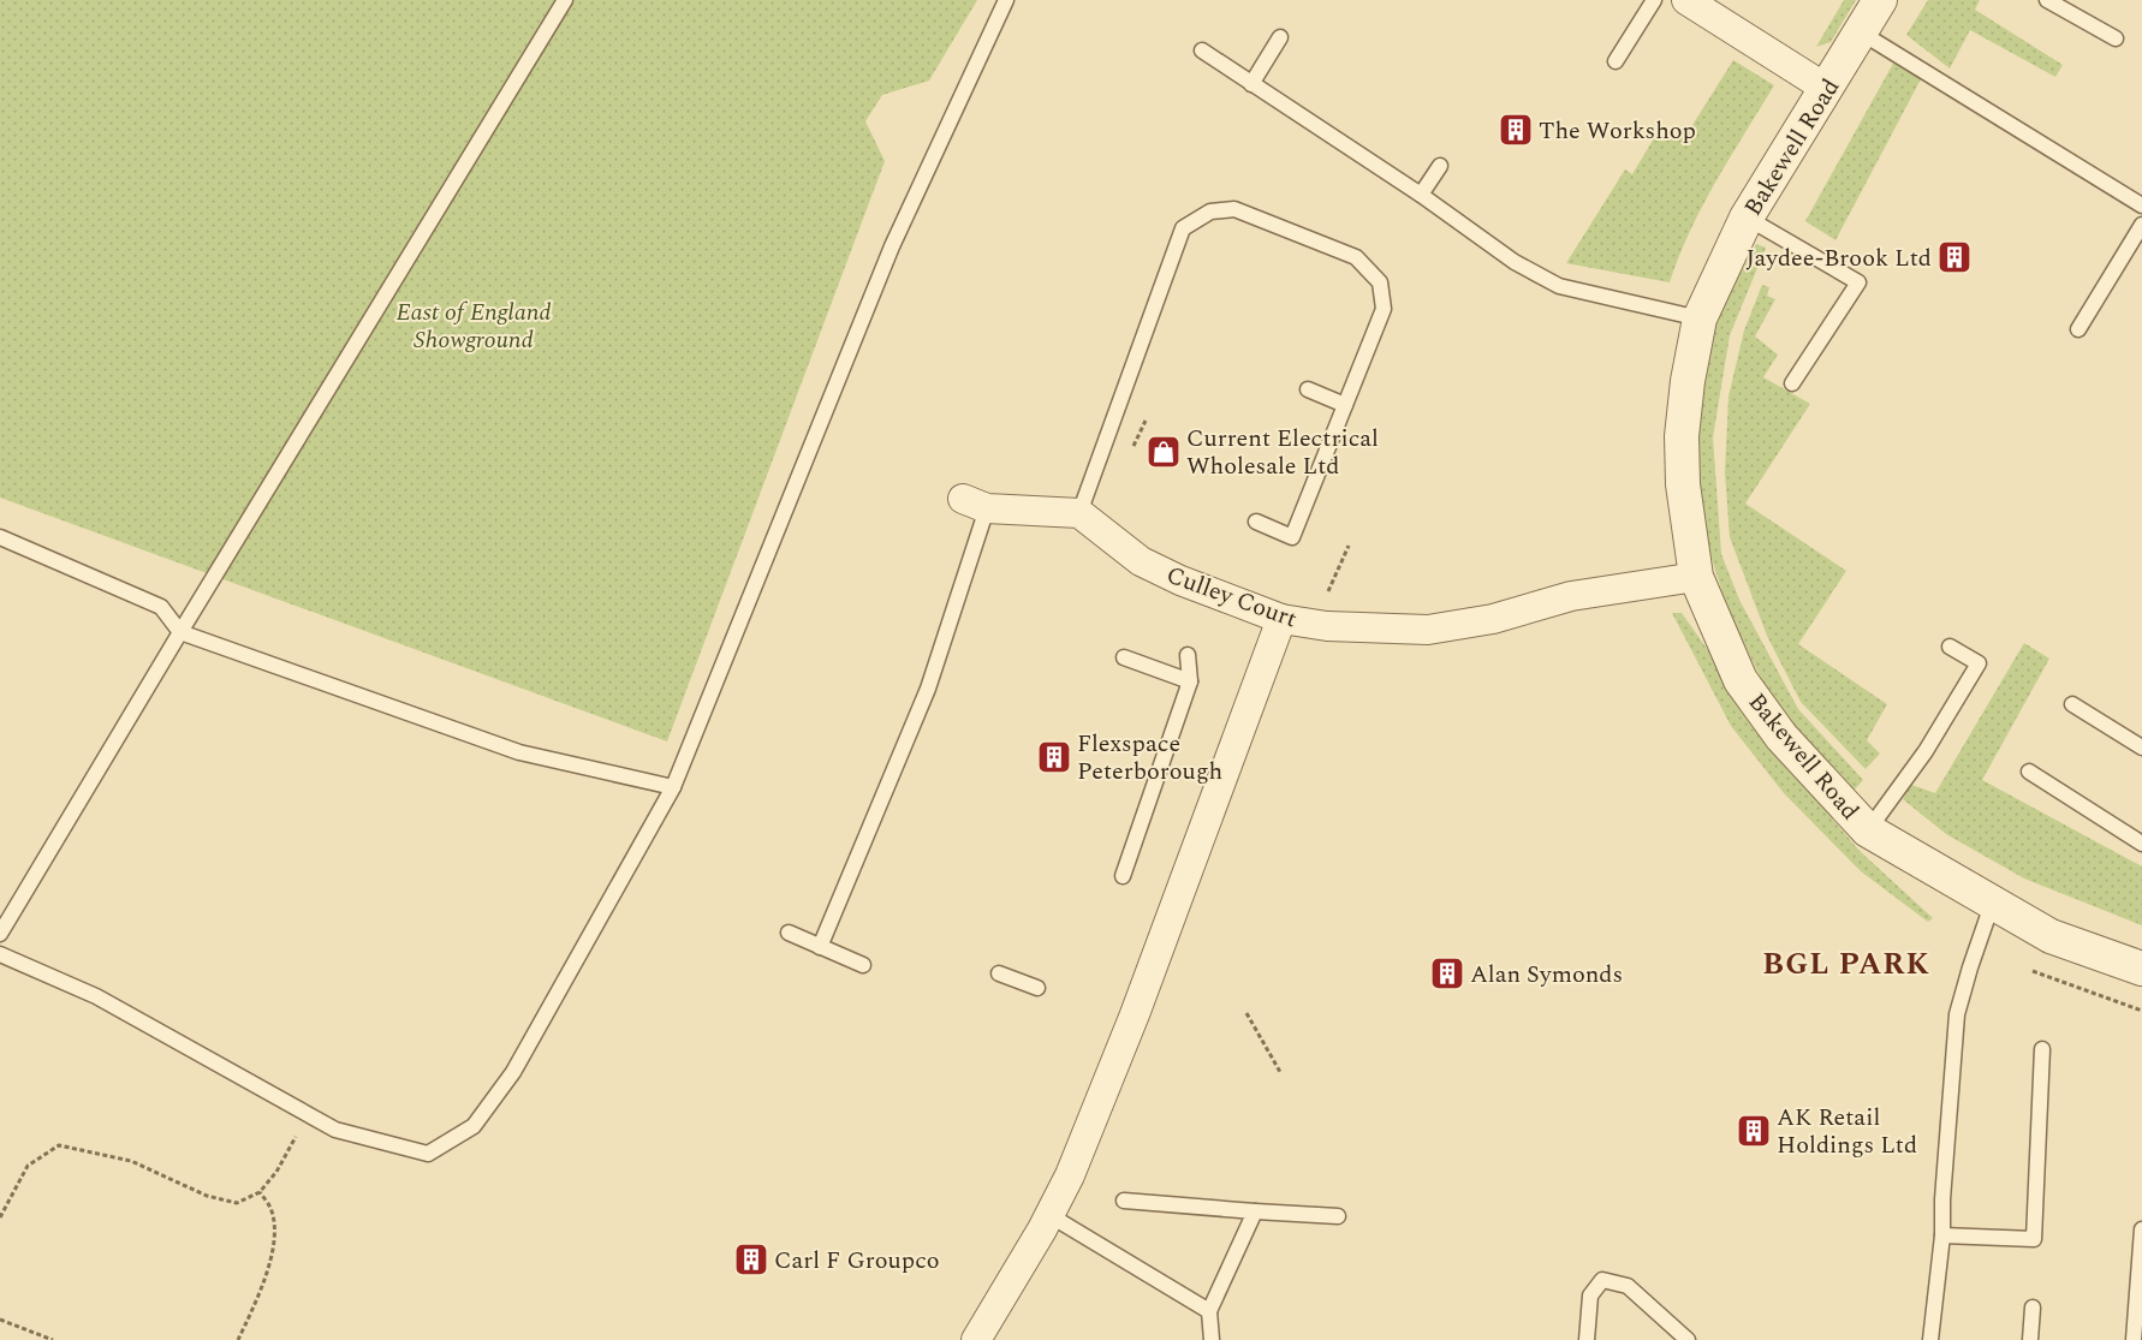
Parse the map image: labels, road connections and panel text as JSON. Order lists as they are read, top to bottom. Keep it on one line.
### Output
{"streets":{"street":["Bakewell Road","Culley Court"]},"crossings":[["Bakewell Road","Culley Court"]],"districts":["BGL PARK"],"parks":["East of England Showground"],"places":{"building":["The Workshop","Jaydee-Brook Ltd","Flexspace Peterborough","Alan Symonds","AK Retail Holdings Ltd","Carl F Groupco"],"shop":["Current Electrical Wholesale Ltd"]}}
